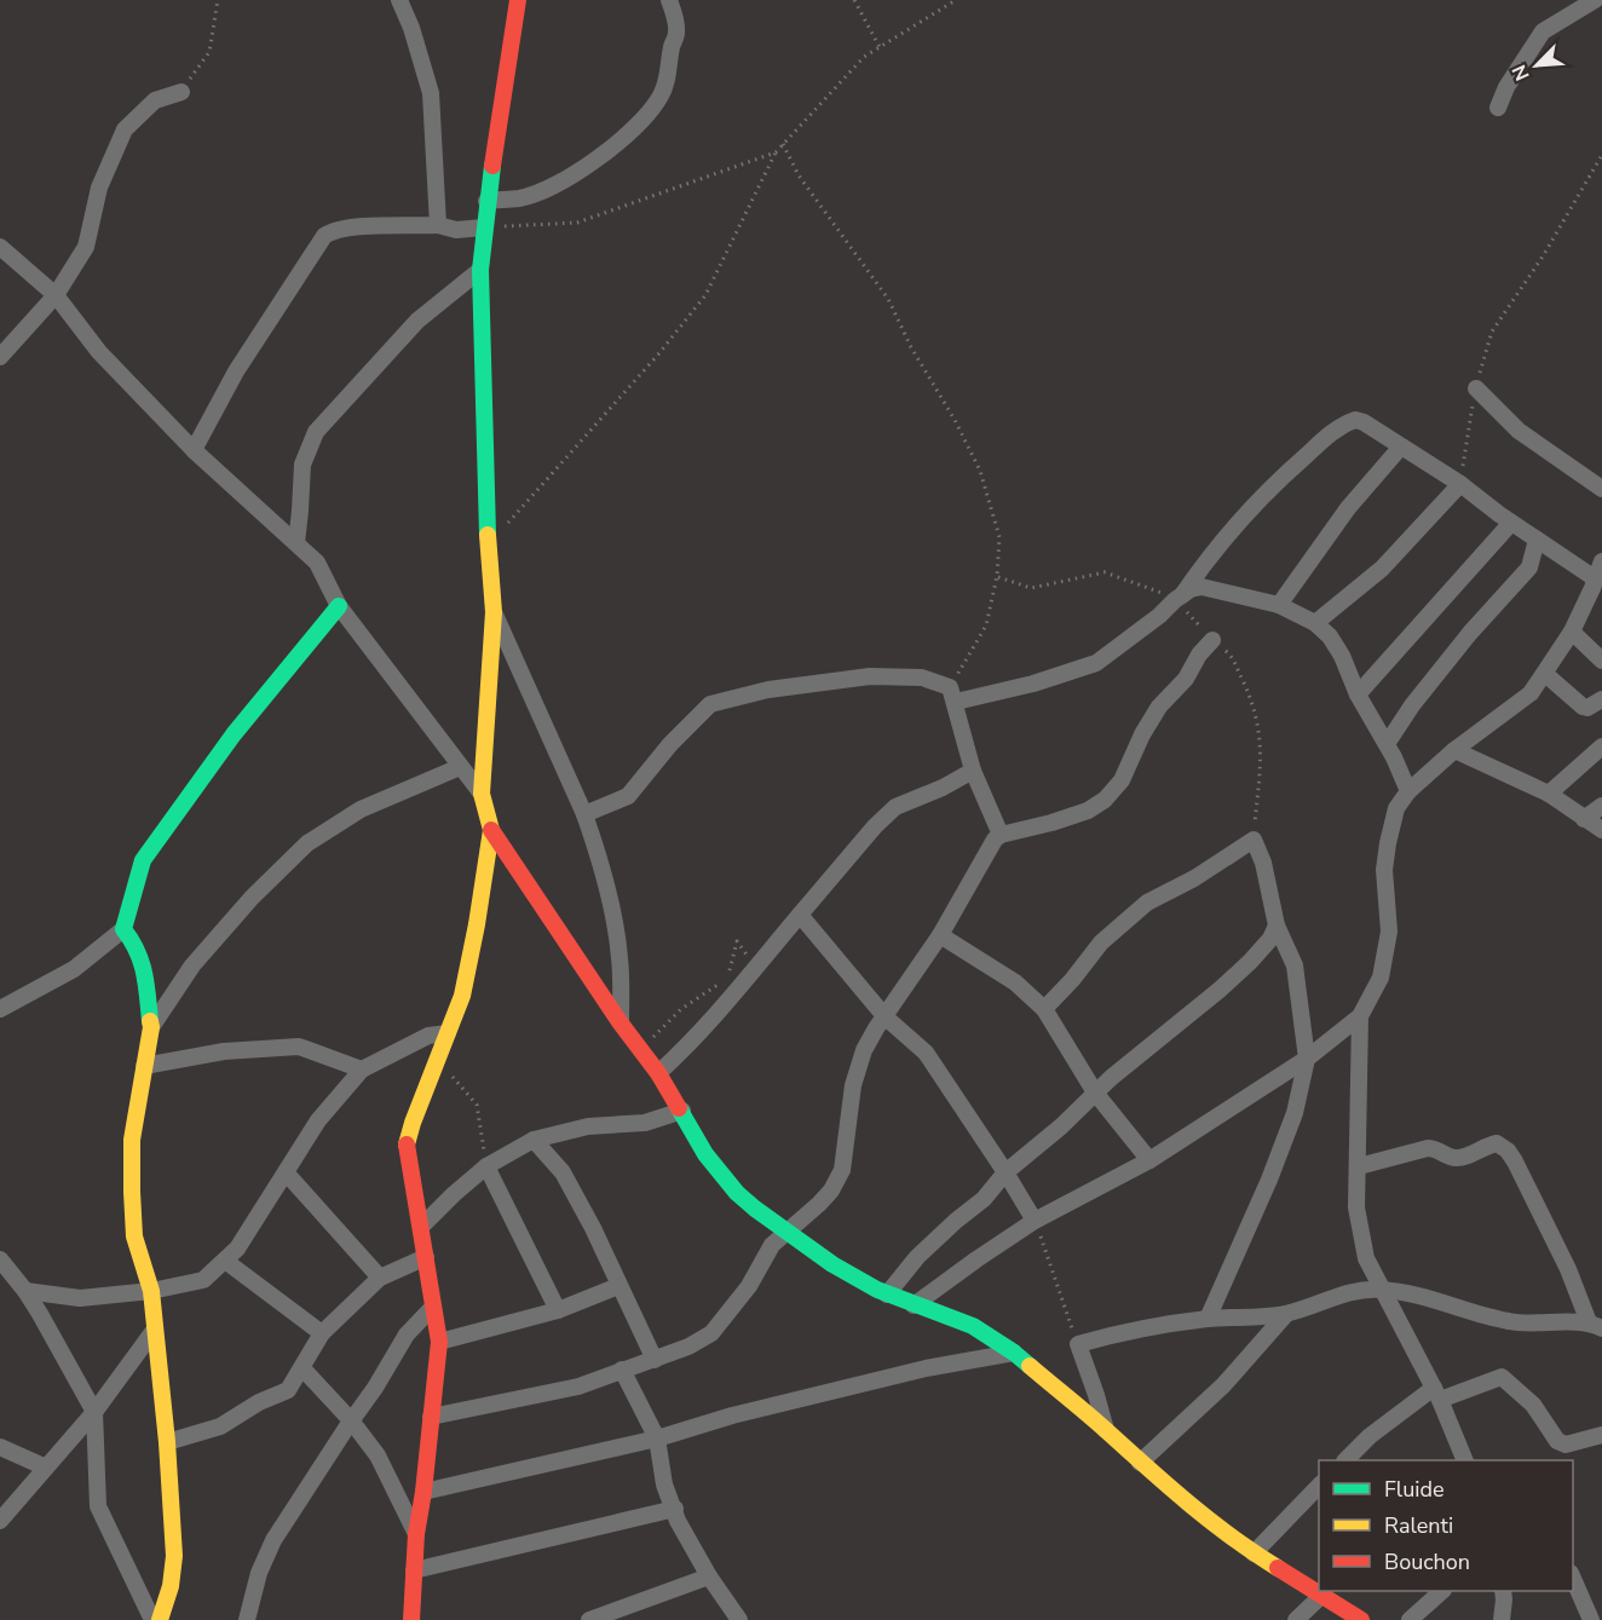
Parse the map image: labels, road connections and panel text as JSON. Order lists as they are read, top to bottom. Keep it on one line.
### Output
{"legend":["Fluide","Ralenti","Bouchon"],"north":"bottom left"}
